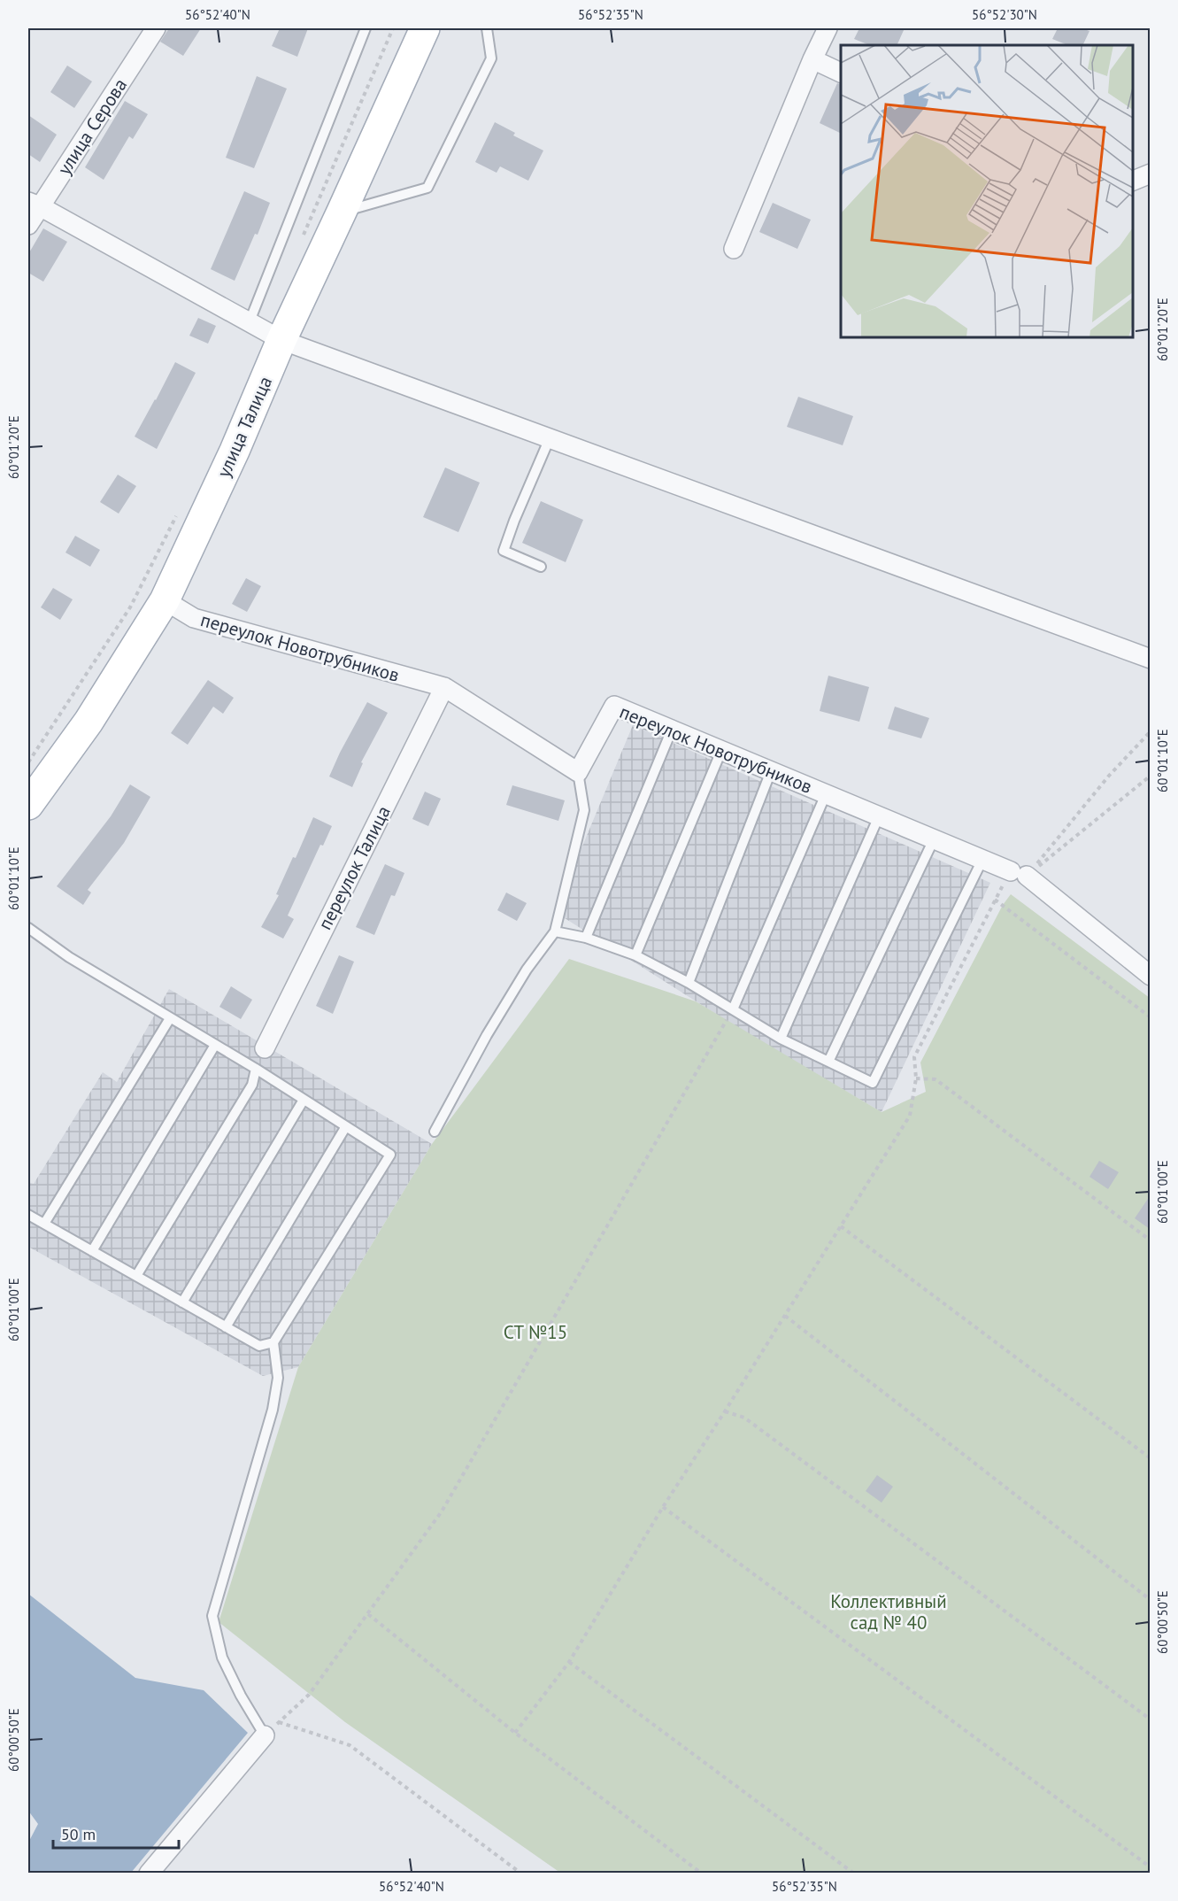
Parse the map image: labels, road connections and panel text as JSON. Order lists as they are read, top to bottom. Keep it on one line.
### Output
{"streets":{"main road":["улица Талица"],"street":["улица Серова","переулок Новотрубников","переулок Талица"]},"crossings":[["улица Талица","переулок Новотрубников"],["переулок Новотрубников","переулок Талица"]],"parks":["СТ №15","Коллективный сад № 40"],"scale_bar":"50 m","coordinates":["56°52'40\"N","56°52'35\"N","56°52'30\"N","60°01'20\"E","60°01'10\"E","60°01'00\"E","60°00'50\"E"]}
